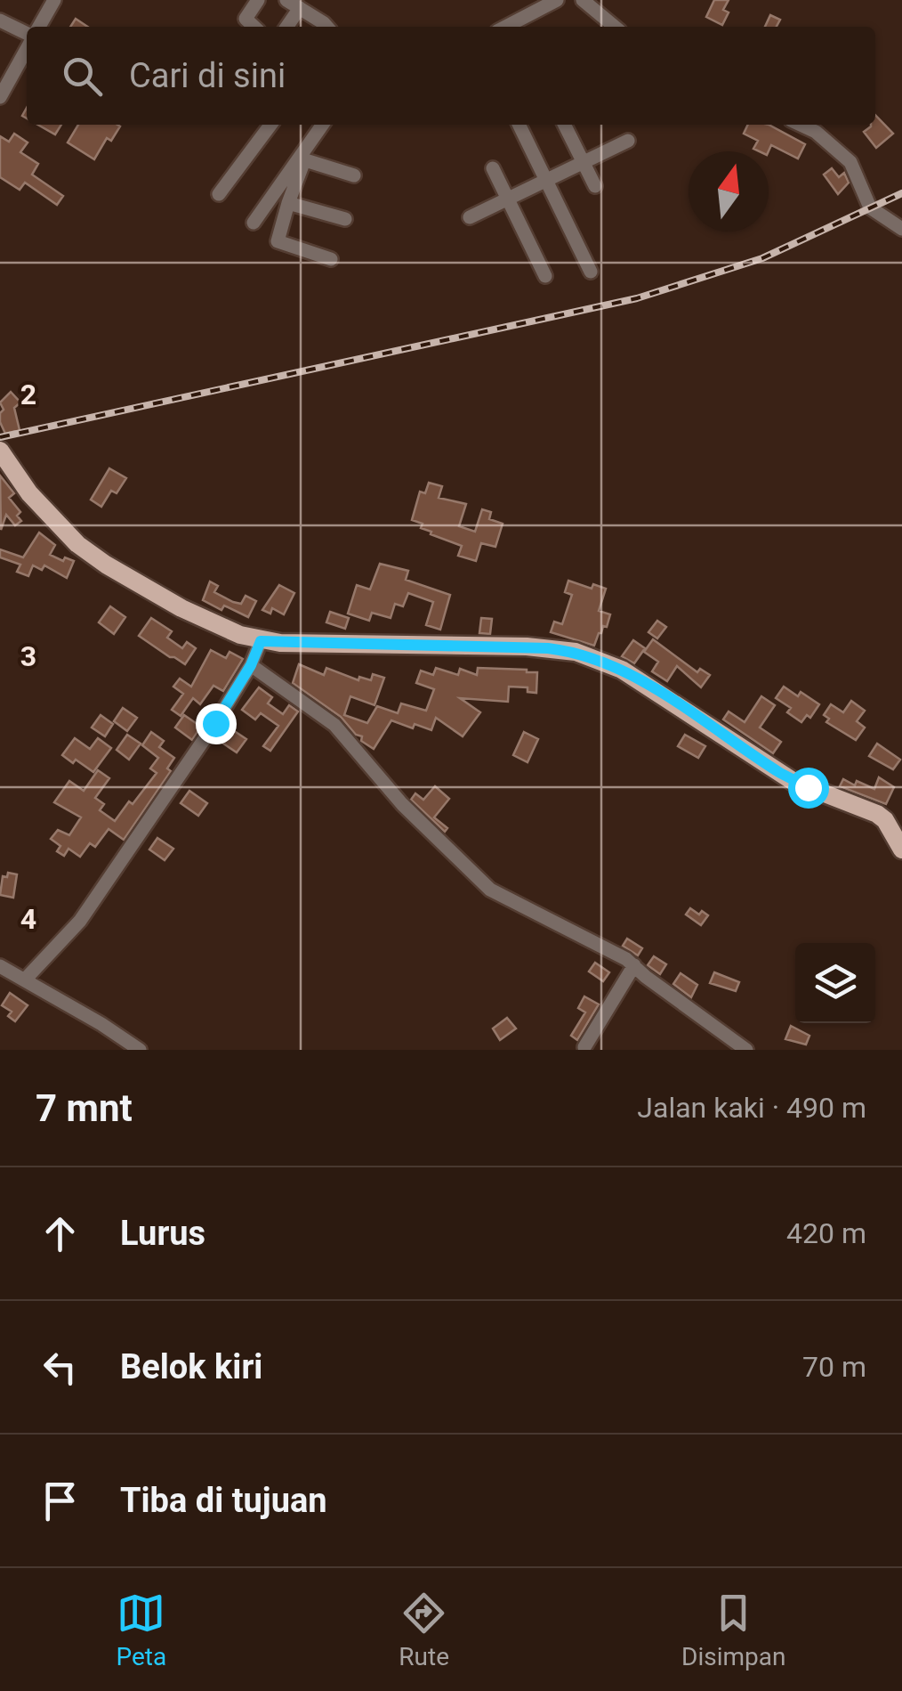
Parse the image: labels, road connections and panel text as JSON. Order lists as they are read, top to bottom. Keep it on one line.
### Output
{"north":"top","page":{"search":"Cari di sini","heading":["7 mnt","Jalan kaki · 490 m"],"list":[["Lurus","420 m"],["Belok kiri","70 m"],"Tiba di tujuan"],"nav":["Peta","Rute","Disimpan"]},"grid":{"rows":["2","3","4"]}}
